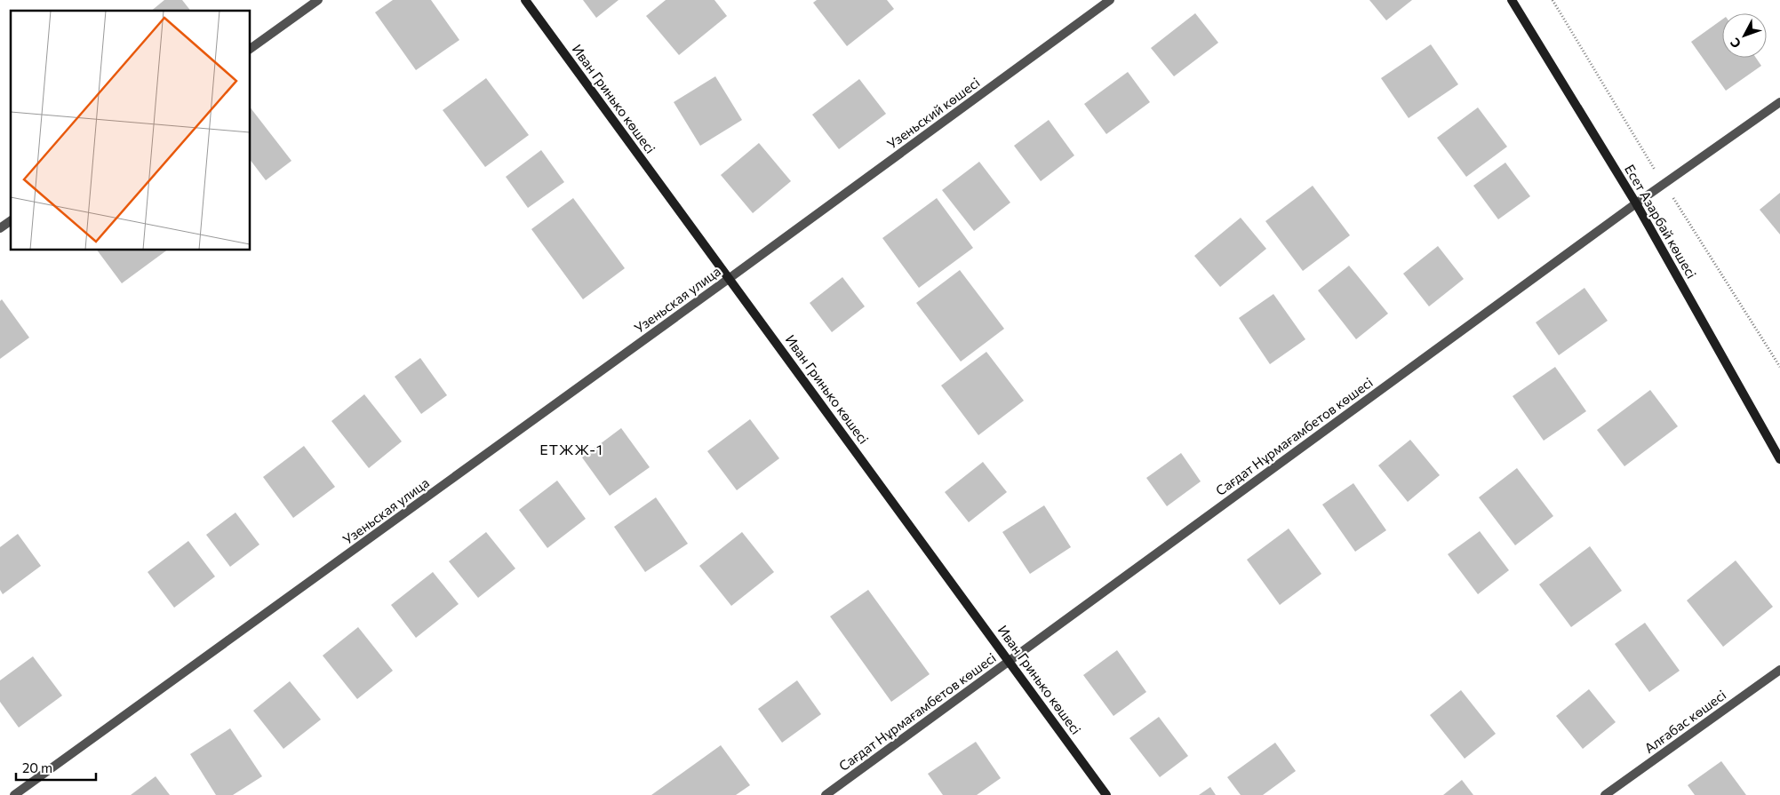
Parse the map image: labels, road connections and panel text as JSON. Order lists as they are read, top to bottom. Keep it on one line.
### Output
{"streets":{"street":["Иван Гринько көшесі","Узеньский көшесі","Есет Азарбай көшесі","Узеньская улица","Сағдат Нұрмағамбетов көшесі","Алғабас көшесі"]},"crossings":[["Иван Гринько көшесі","Узеньская улица"],["Иван Гринько көшесі","Сағдат Нұрмағамбетов көшесі"],["Узеньский көшесі","Узеньская улица"],["Есет Азарбай көшесі","Сағдат Нұрмағамбетов көшесі"]],"districts":["ЕТЖЖ-1"],"scale_bar":"20 m","north":"bottom left"}
